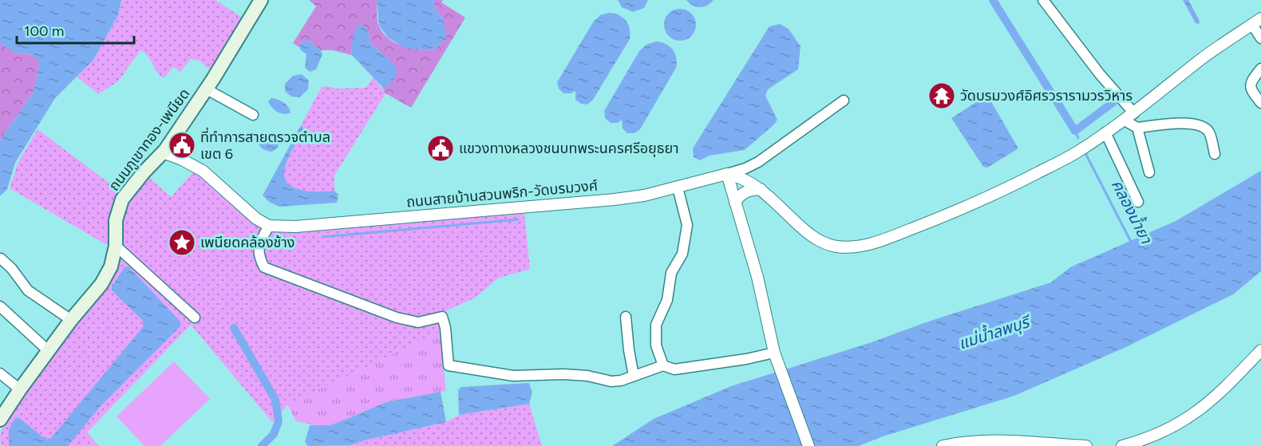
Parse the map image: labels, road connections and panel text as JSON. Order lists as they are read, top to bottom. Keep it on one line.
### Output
{"streets":{"main road":["ถนนภูเขาทอง-เพนียด"],"street":["ถนนสายบ้านสวนพริก-วัดบรมวงศ์"]},"water":["คลองน้ำยา","แม่น้ำลพบุรี"],"places":{"temple":["วัดบรมวงศ์อิศรวรารามวรวิหาร"],"public building":["ที่ทำการสายตรวจตำบล เขต 6","แขวงทางหลวงชนบทพระนครศรีอยุธยา"],"place":["เพนียดคล้องช้าง"]},"scale_bar":"100 m"}
